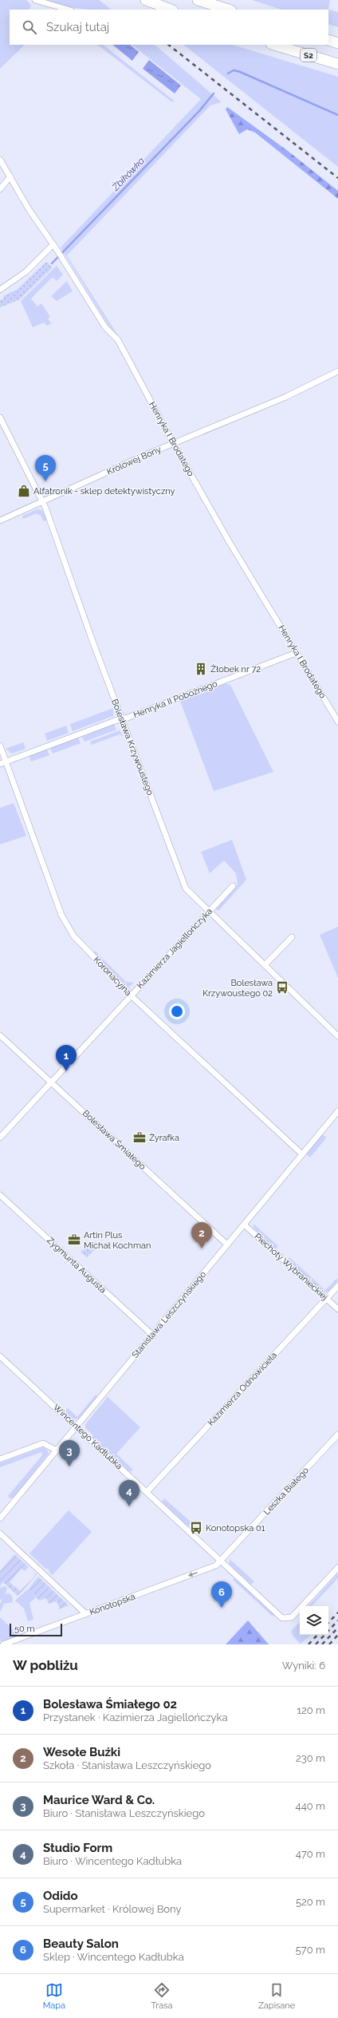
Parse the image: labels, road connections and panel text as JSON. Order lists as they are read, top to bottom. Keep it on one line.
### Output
{"streets":{"highway":["S2"],"street":["Henryka I Brodatego","Królowej Bony","Henryka II Pobożnego","Bolesława Krzywoustego","Kazimierza Jagiellończyka","Koronacyjna","Bolesława Śmiałego","Zygmunta Augusta","Piechoty Wybranieckiej","Stanisława Leszczyńskiego","Kazimierza Odnowiciela","Wincentego Kadłubka","Leszka Białego","Konotopska"]},"crossings":[["Henryka I Brodatego","Królowej Bony"],["Henryka I Brodatego","Henryka II Pobożnego"],["Królowej Bony","Bolesława Krzywoustego"],["Henryka II Pobożnego","Bolesława Krzywoustego"],["Henryka II Pobożnego","Koronacyjna"],["Bolesława Krzywoustego","Kazimierza Jagiellończyka"],["Kazimierza Jagiellończyka","Koronacyjna"],["Kazimierza Jagiellończyka","Bolesława Śmiałego"],["Koronacyjna","Stanisława Leszczyńskiego"],["Bolesława Śmiałego","Stanisława Leszczyńskiego"],["Zygmunta Augusta","Stanisława Leszczyńskiego"],["Piechoty Wybranieckiej","Stanisława Leszczyńskiego"],["Piechoty Wybranieckiej","Kazimierza Odnowiciela"],["Stanisława Leszczyńskiego","Wincentego Kadłubka"],["Kazimierza Odnowiciela","Wincentego Kadłubka"],["Wincentego Kadłubka","Leszka Białego"],["Wincentego Kadłubka","Konotopska"],["Leszka Białego","Konotopska"]],"one_way":["Konotopska"],"water":["Żbikówka"],"places":{"shop":["Alfatronik - sklep detektywistyczny"],"building":["Żłobek nr 72"],"bus stop":["Bolesława Krzywoustego 02","Konotopska 01"],"office":["Żyrafka","Artin Plus Michał Kochman"]},"scale_bar":"50 m","page":{"search":"Szukaj tutaj","pins":["5","1","2","3","4","6"],"scale":"50 m","heading":["W pobliżu","Wyniki: 6"],"list":[{"mark":"1","name":"Bolesława Śmiałego 02","note":"Przystanek · Kazimierza Jagiellończyka","value":"120 m"},{"mark":"2","name":"Wesołe Buźki","note":"Szkoła · Stanisława Leszczyńskiego","value":"230 m"},{"mark":"3","name":"Maurice Ward & Co.","note":"Biuro · Stanisława Leszczyńskiego","value":"440 m"},{"mark":"4","name":"Studio Form","note":"Biuro · Wincentego Kadłubka","value":"470 m"},{"mark":"5","name":"Odido","note":"Supermarket · Królowej Bony","value":"520 m"},{"mark":"6","name":"Beauty Salon","note":"Sklep · Wincentego Kadłubka","value":"570 m"}],"nav":["Mapa","Trasa","Zapisane"]}}
